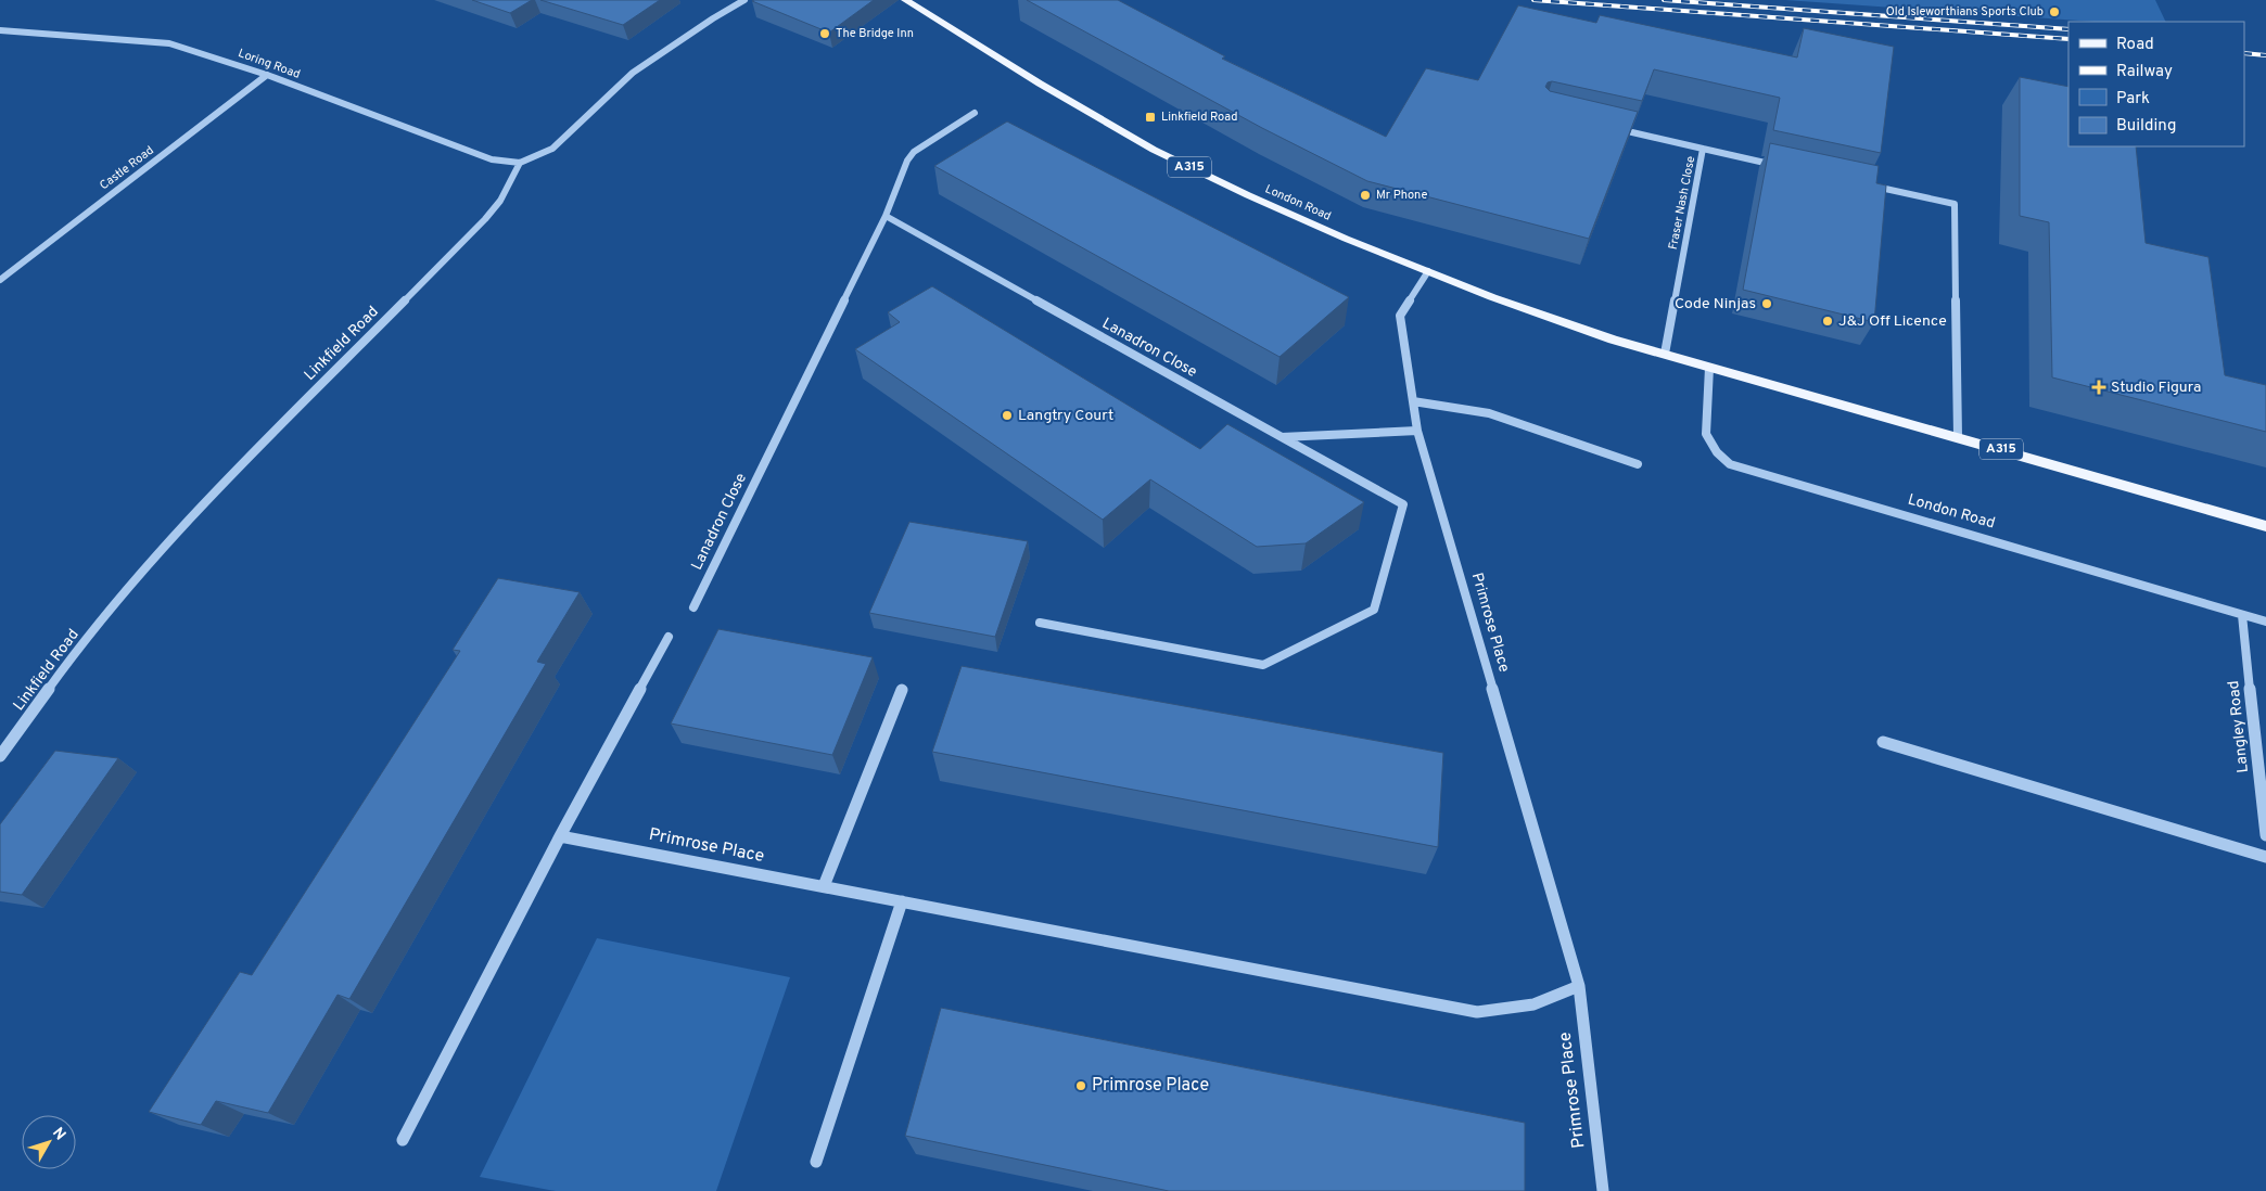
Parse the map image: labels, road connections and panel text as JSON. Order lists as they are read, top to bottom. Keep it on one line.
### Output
{"streets":{"main road":["A315","London Road"],"street":["Loring Road","Castle Road","Fraser Nash Close","Linkfield Road","Lanadron Close","Primrose Place","Langley Road"]},"crossings":[["Loring Road","Castle Road"],["Loring Road","Linkfield Road"],["London Road","Fraser Nash Close"],["London Road","Primrose Place"],["London Road","Langley Road"]],"places":{"other":["Old Isleworthians Sports Club","The Bridge Inn","Mr Phone","Code Ninjas","J&J Off Licence","Langtry Court","Primrose Place"],"transit":["Linkfield Road"],"health":["Studio Figura"]},"legend":["Road","Railway","Park","Building"],"north":"top right"}
